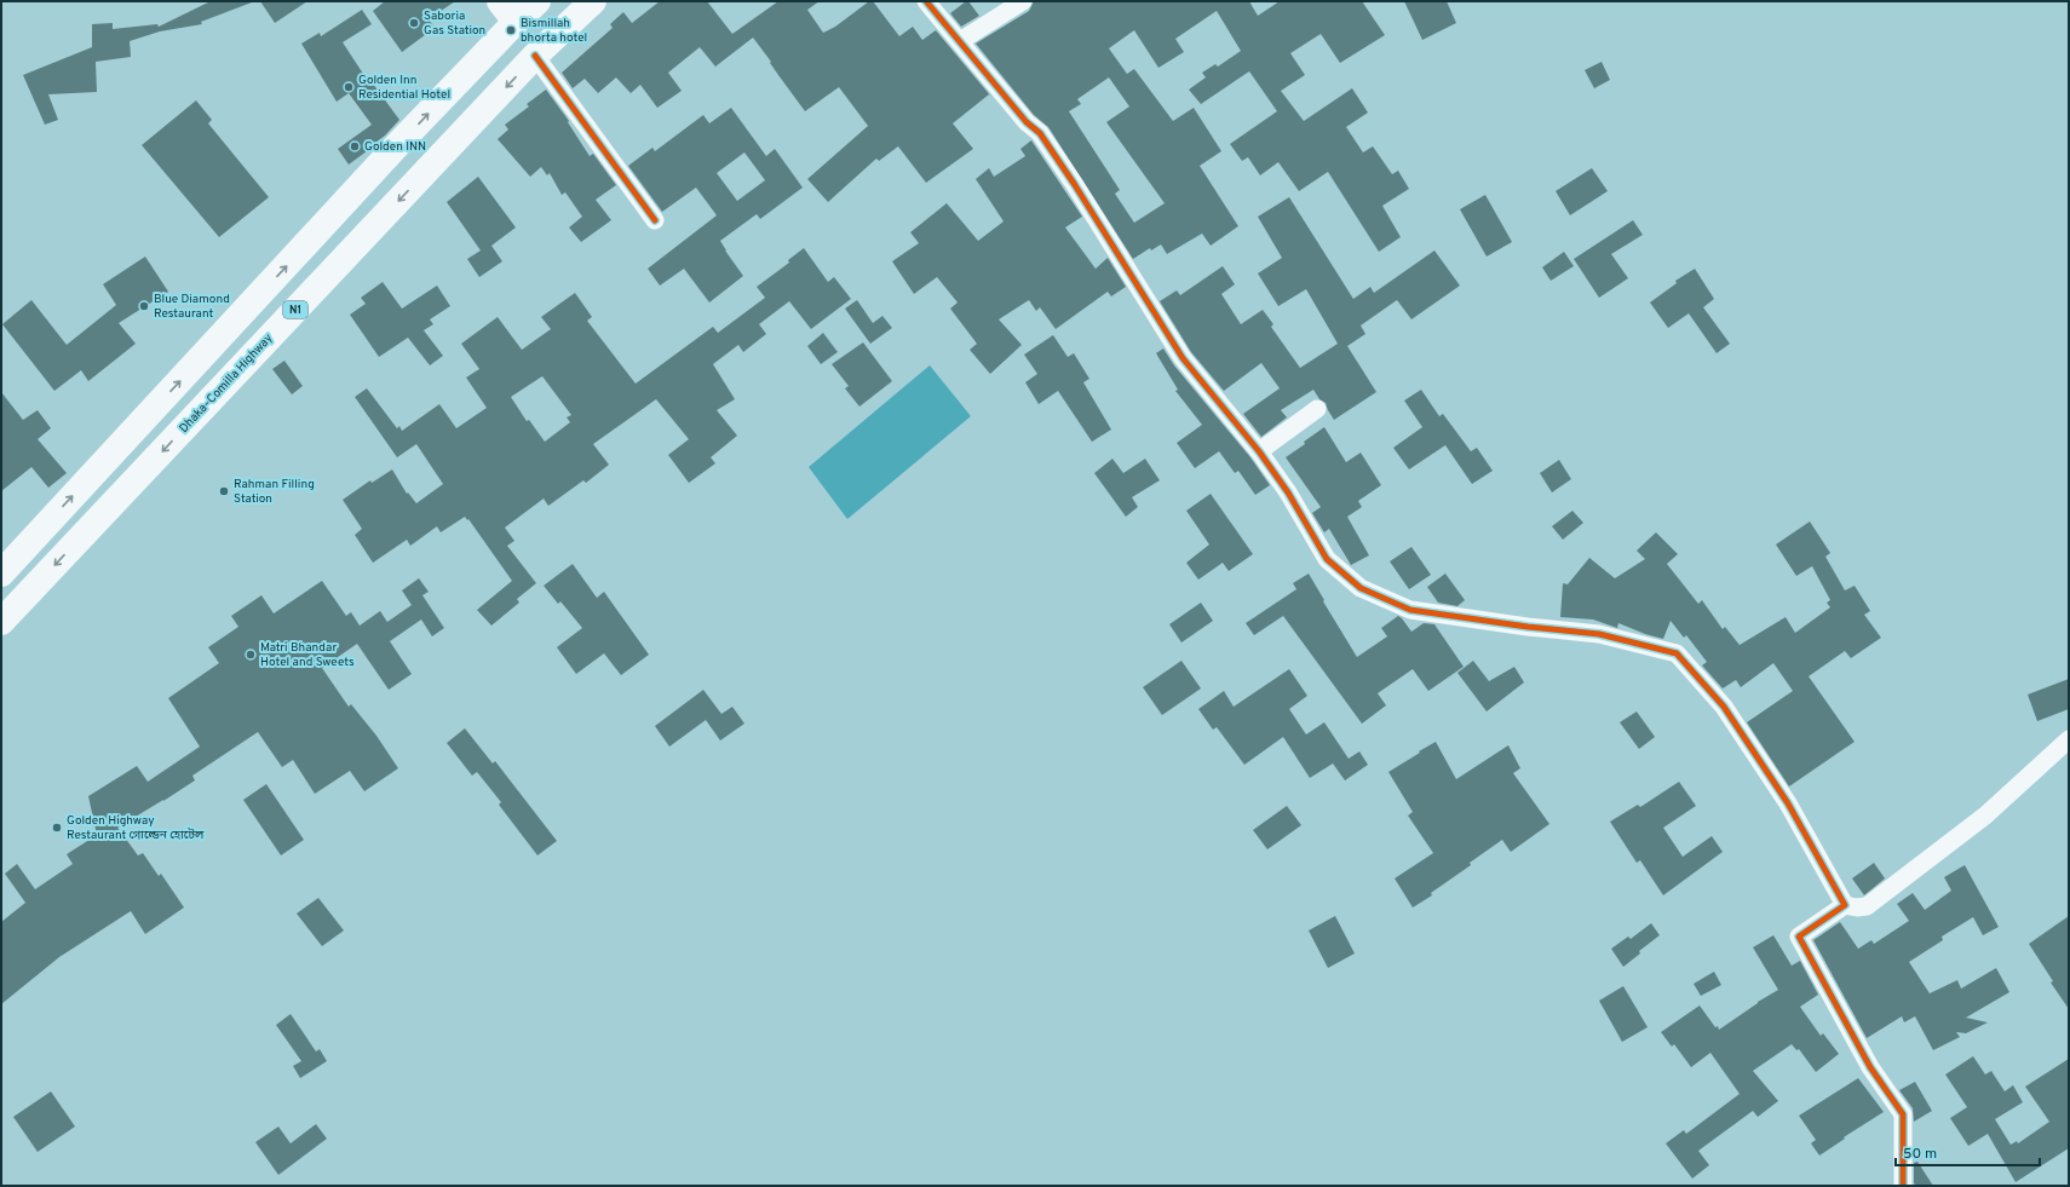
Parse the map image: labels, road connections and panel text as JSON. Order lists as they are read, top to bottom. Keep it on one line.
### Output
{"streets":{"main road":["N1","Dhaka–Comilla Highway"]},"places":["Saboria Gas Station","Bismillah bhorta hotel","Golden Inn Residential Hotel","Golden INN","Blue Diamond Restaurant","Rahman Filling Station","Matri Bhandar Hotel and Sweets","Golden Highway Restaurant গোল্ডেন হোটেল"],"scale_bar":"50 m"}
